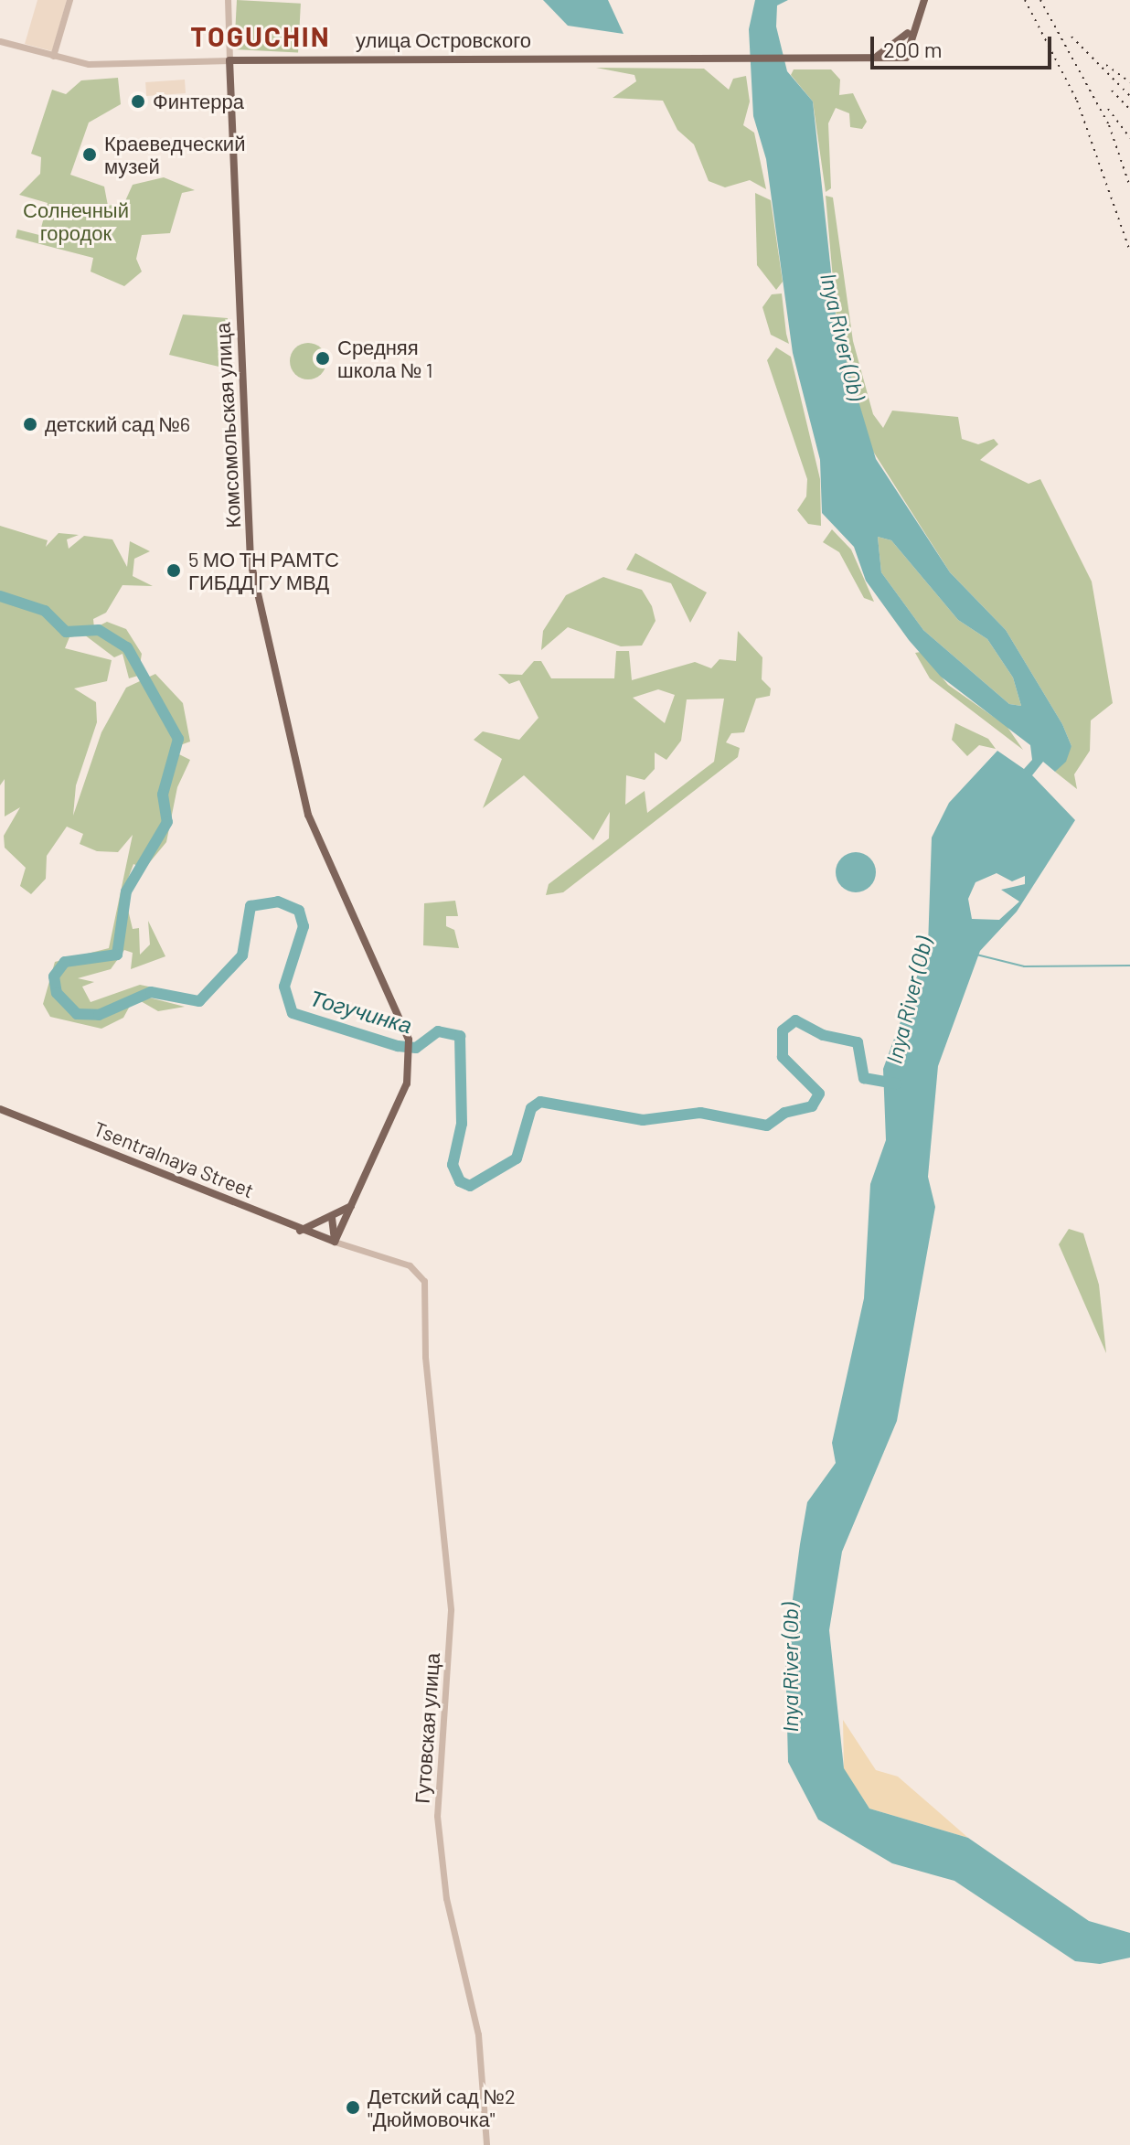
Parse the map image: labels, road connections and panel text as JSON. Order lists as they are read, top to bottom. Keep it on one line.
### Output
{"streets":{"main road":["улица Островского","Комсомольская улица","Tsentralnaya Street"],"street":["Гутовская улица"]},"crossings":[["улица Островского","Комсомольская улица"],["Tsentralnaya Street","Гутовская улица"]],"districts":["TOGUCHIN"],"water":["Inya River (Ob)","Тогучинка"],"parks":["Солнечный городок"],"places":["Финтерра","Краеведческий музей","Средняя школа № 1","детский сад №6","5 МО ТН РАМТС ГИБДД ГУ МВД","Детский сад №2 \"Дюймовочка\""],"scale_bar":"200 m"}
